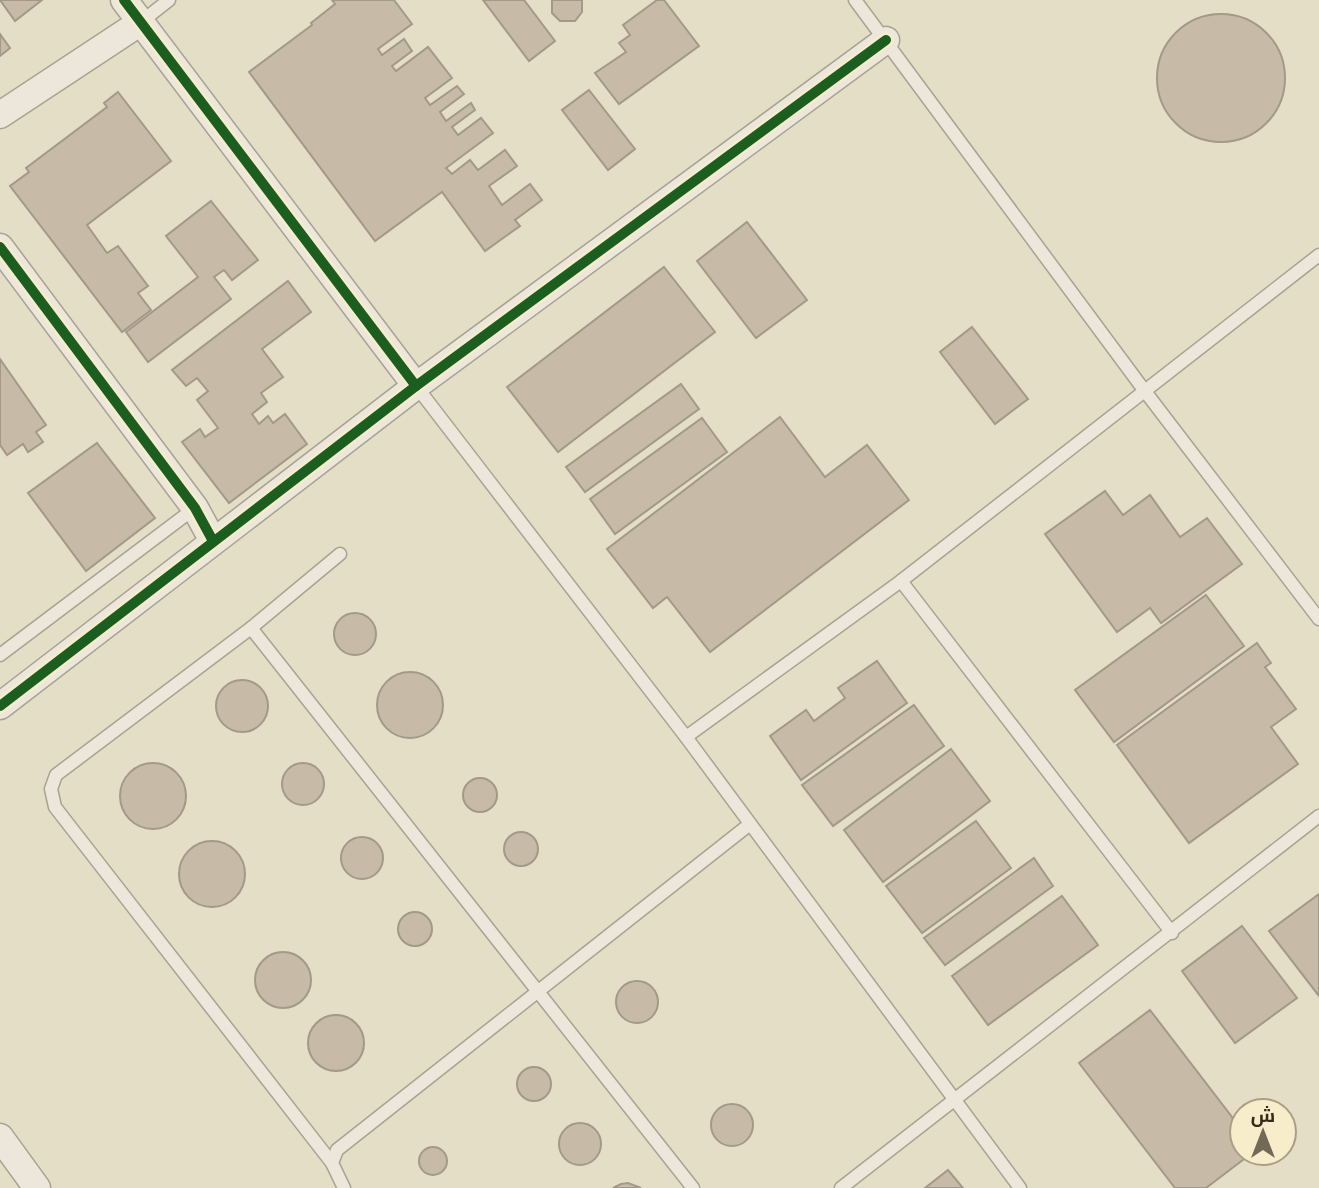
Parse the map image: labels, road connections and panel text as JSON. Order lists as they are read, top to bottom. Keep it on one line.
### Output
{"north":"top"}
